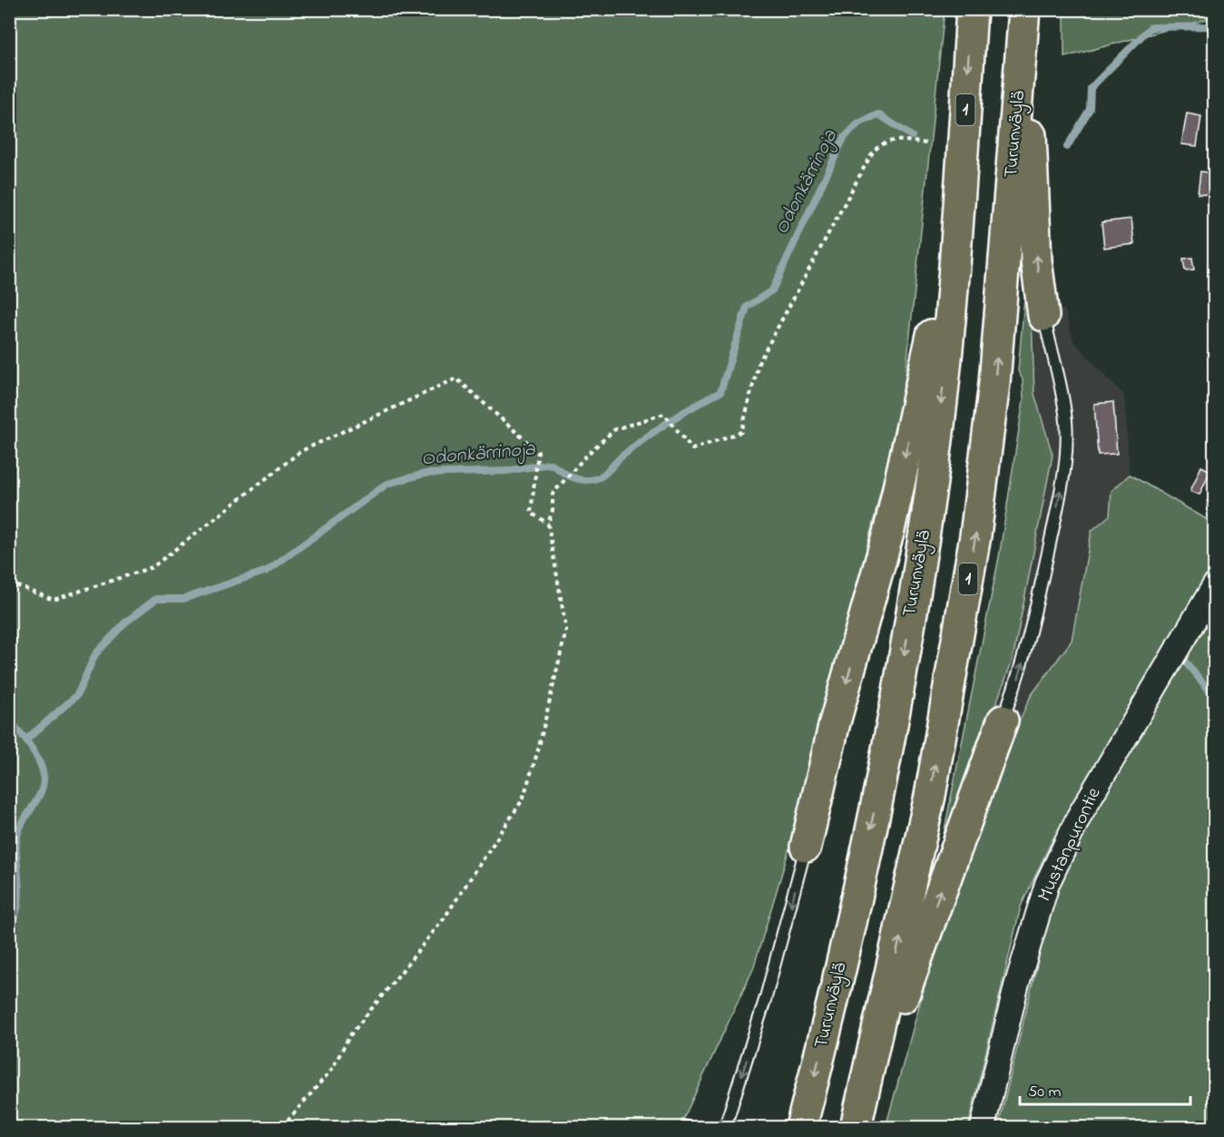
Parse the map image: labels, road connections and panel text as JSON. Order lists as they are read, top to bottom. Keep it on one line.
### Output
{"streets":{"highway":["1","Turunväylä"],"street":["Mustanpurontie"]},"water":["Odonkärrinoja"],"scale_bar":"50 m"}
